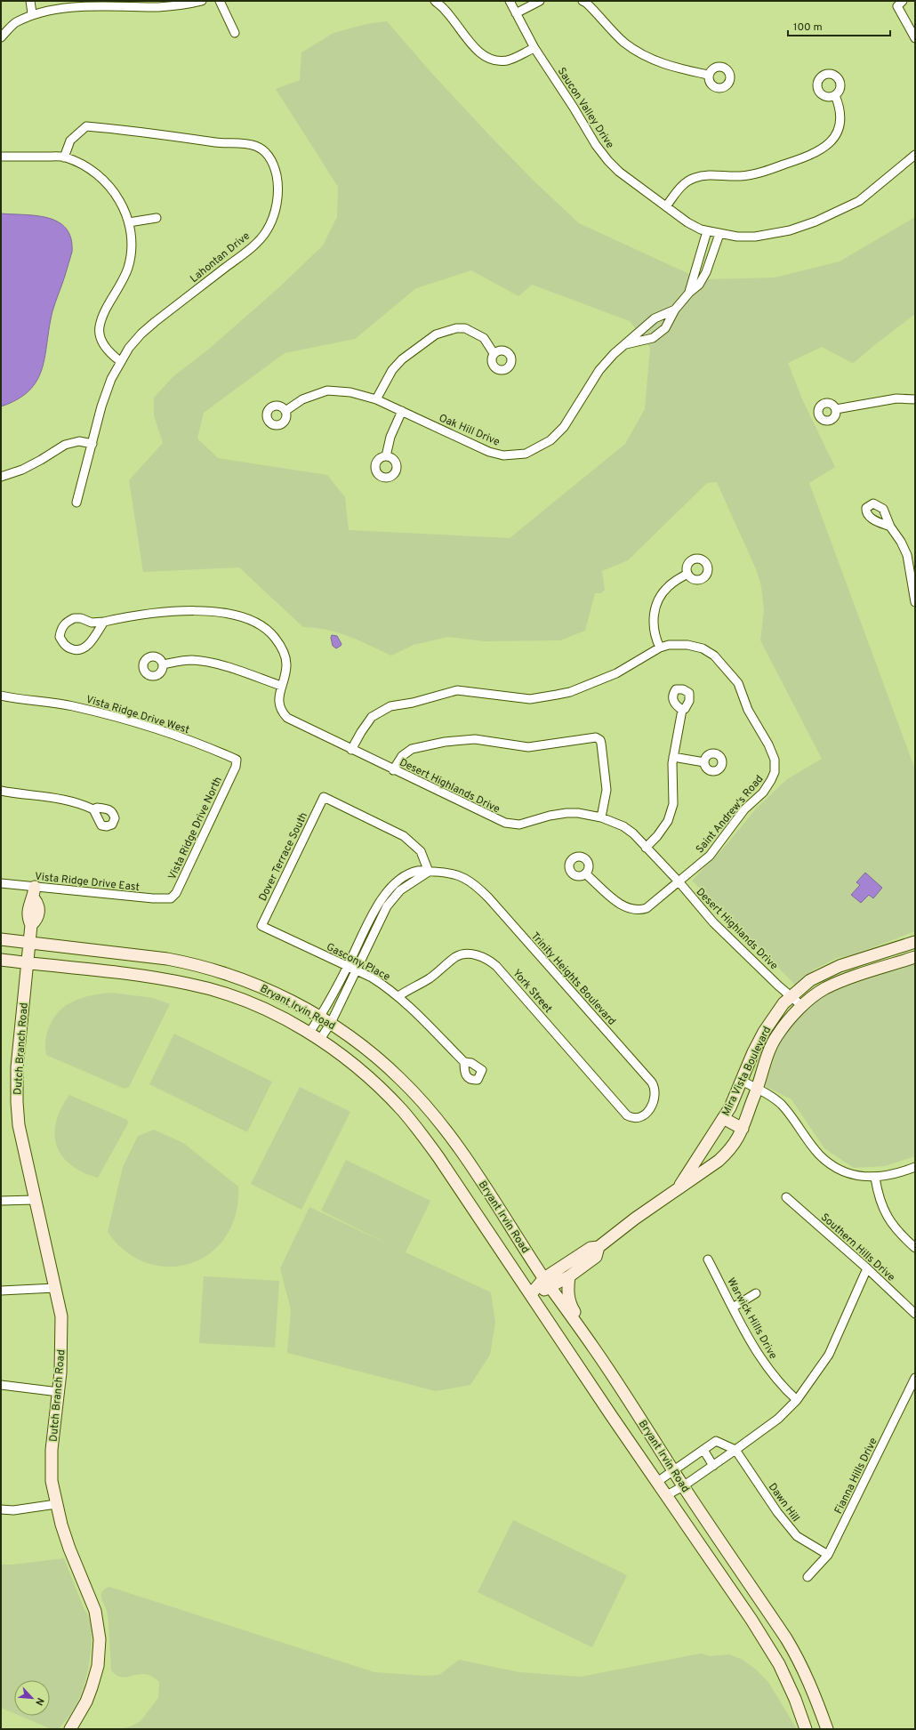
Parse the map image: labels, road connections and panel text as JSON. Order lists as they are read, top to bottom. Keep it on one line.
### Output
{"streets":{"main road":["Bryant Irvin Road","Dutch Branch Road","Mira Vista Boulevard"],"street":["Saucon Valley Drive","Lahontan Drive","Oak Hill Drive","Vista Ridge Drive West","Desert Highlands Drive","Saint Andrew's Road","Vista Ridge Drive North","Dover Terrace South","Vista Ridge Drive East","Gascony Place","Trinity Heights Boulevard","York Street","Southern Hills Drive","Warwick Hills Drive","Fianna Hills Drive","Dawn Hill"]},"crossings":[["Saucon Valley Drive","Oak Hill Drive"],["Vista Ridge Drive West","Vista Ridge Drive North"],["Desert Highlands Drive","Saint Andrew's Road"],["Desert Highlands Drive","Mira Vista Boulevard"],["Vista Ridge Drive North","Vista Ridge Drive East"],["Dover Terrace South","Gascony Place"],["Dover Terrace South","Trinity Heights Boulevard"],["Vista Ridge Drive East","Dutch Branch Road"],["Gascony Place","Trinity Heights Boulevard"],["Gascony Place","York Street"],["Trinity Heights Boulevard","York Street"],["Trinity Heights Boulevard","Bryant Irvin Road"],["Bryant Irvin Road","Dutch Branch Road"],["Bryant Irvin Road","Mira Vista Boulevard"],["Fianna Hills Drive","Dawn Hill"]],"scale_bar":"100 m","north":"bottom right"}
